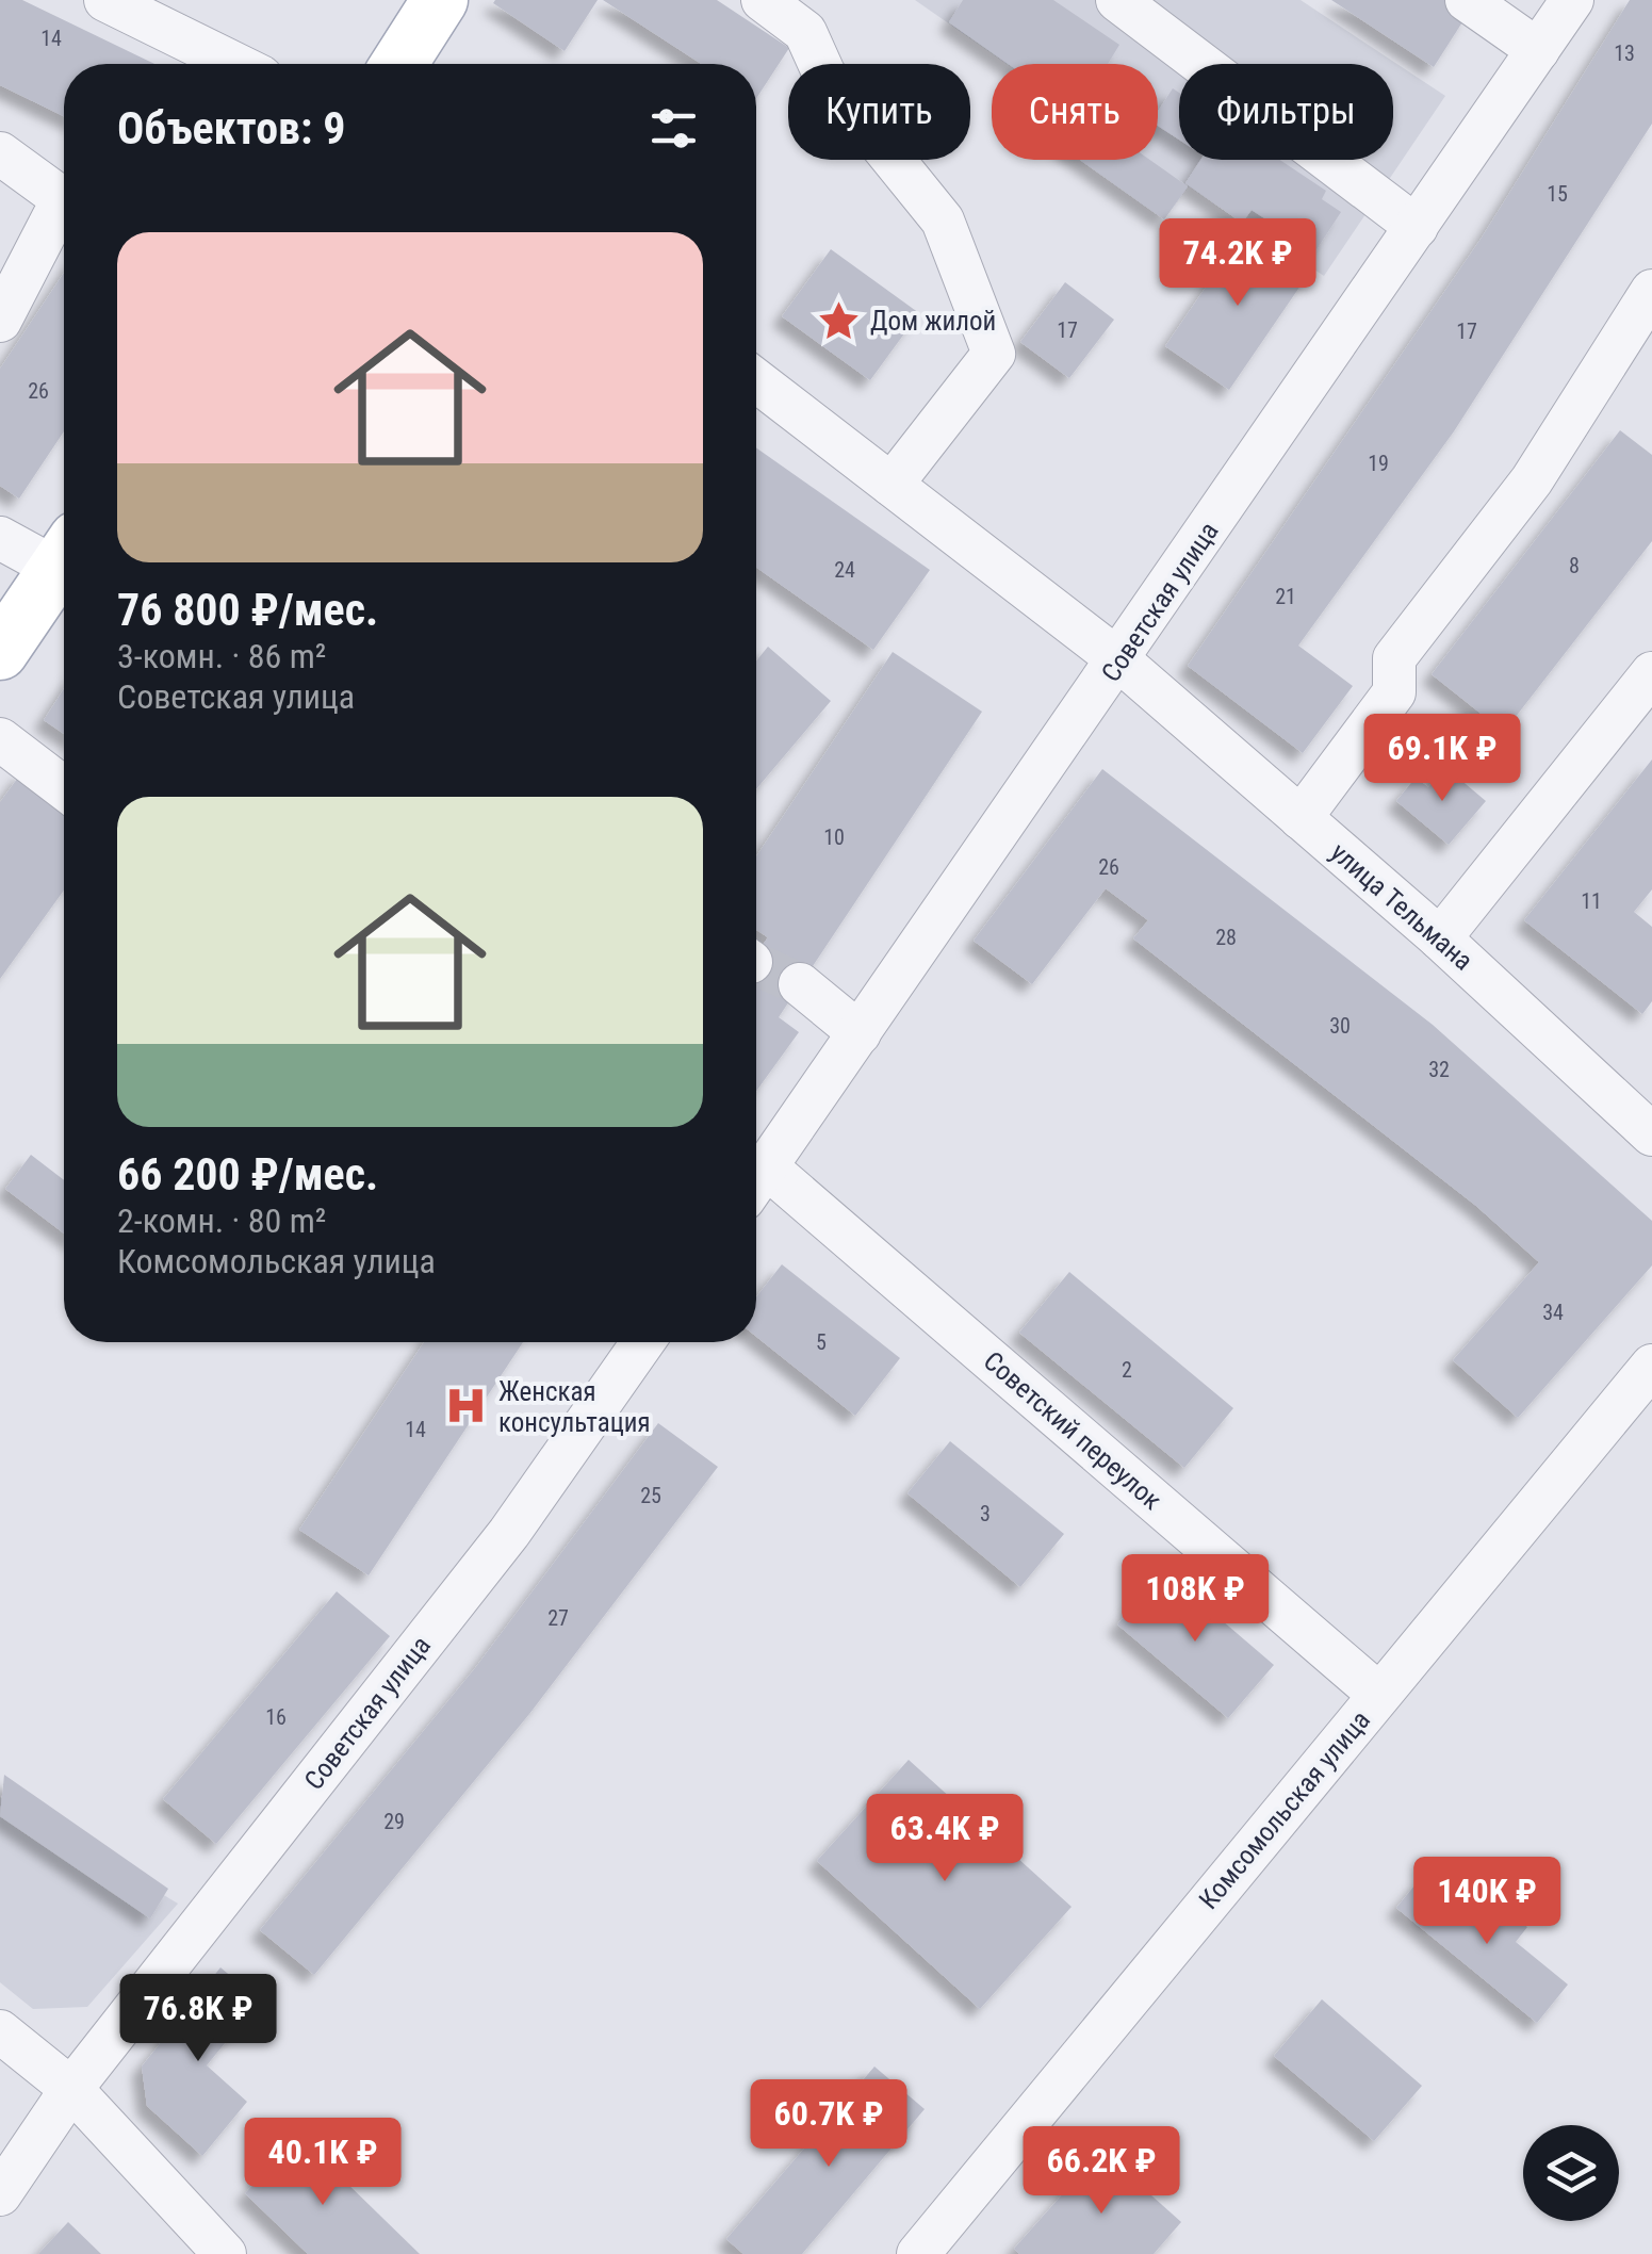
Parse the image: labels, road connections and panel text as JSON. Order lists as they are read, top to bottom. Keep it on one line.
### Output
{"streets":{"street":["Советская улица","улица Тельмана","Советский переулок","Комсомольская улица"]},"crossings":[["Советская улица","улица Тельмана"],["Советский переулок","Комсомольская улица"]],"places":{"place":["Дом жилой"],"hospital":["Женская консультация"]},"house_numbers":["14","13","15","17","17","26","19","8","24","21","10","26","11","28","30","32","34","5","2","14","25","3","27","16","29"],"page":{"chip":["Купить","Снять","Фильтры"],"heading":"Объектов: 9","list":[{"name":"76 800 ₽/мес.","note":"3-комн. · 86 m² · Советская улица"},{"name":"66 200 ₽/мес.","note":"2-комн. · 80 m² · Комсомольская улица"}],"price":["74.2K ₽","69.1K ₽","108K ₽","63.4K ₽","140K ₽","76.8K ₽","60.7K ₽","40.1K ₽","66.2K ₽"]}}
